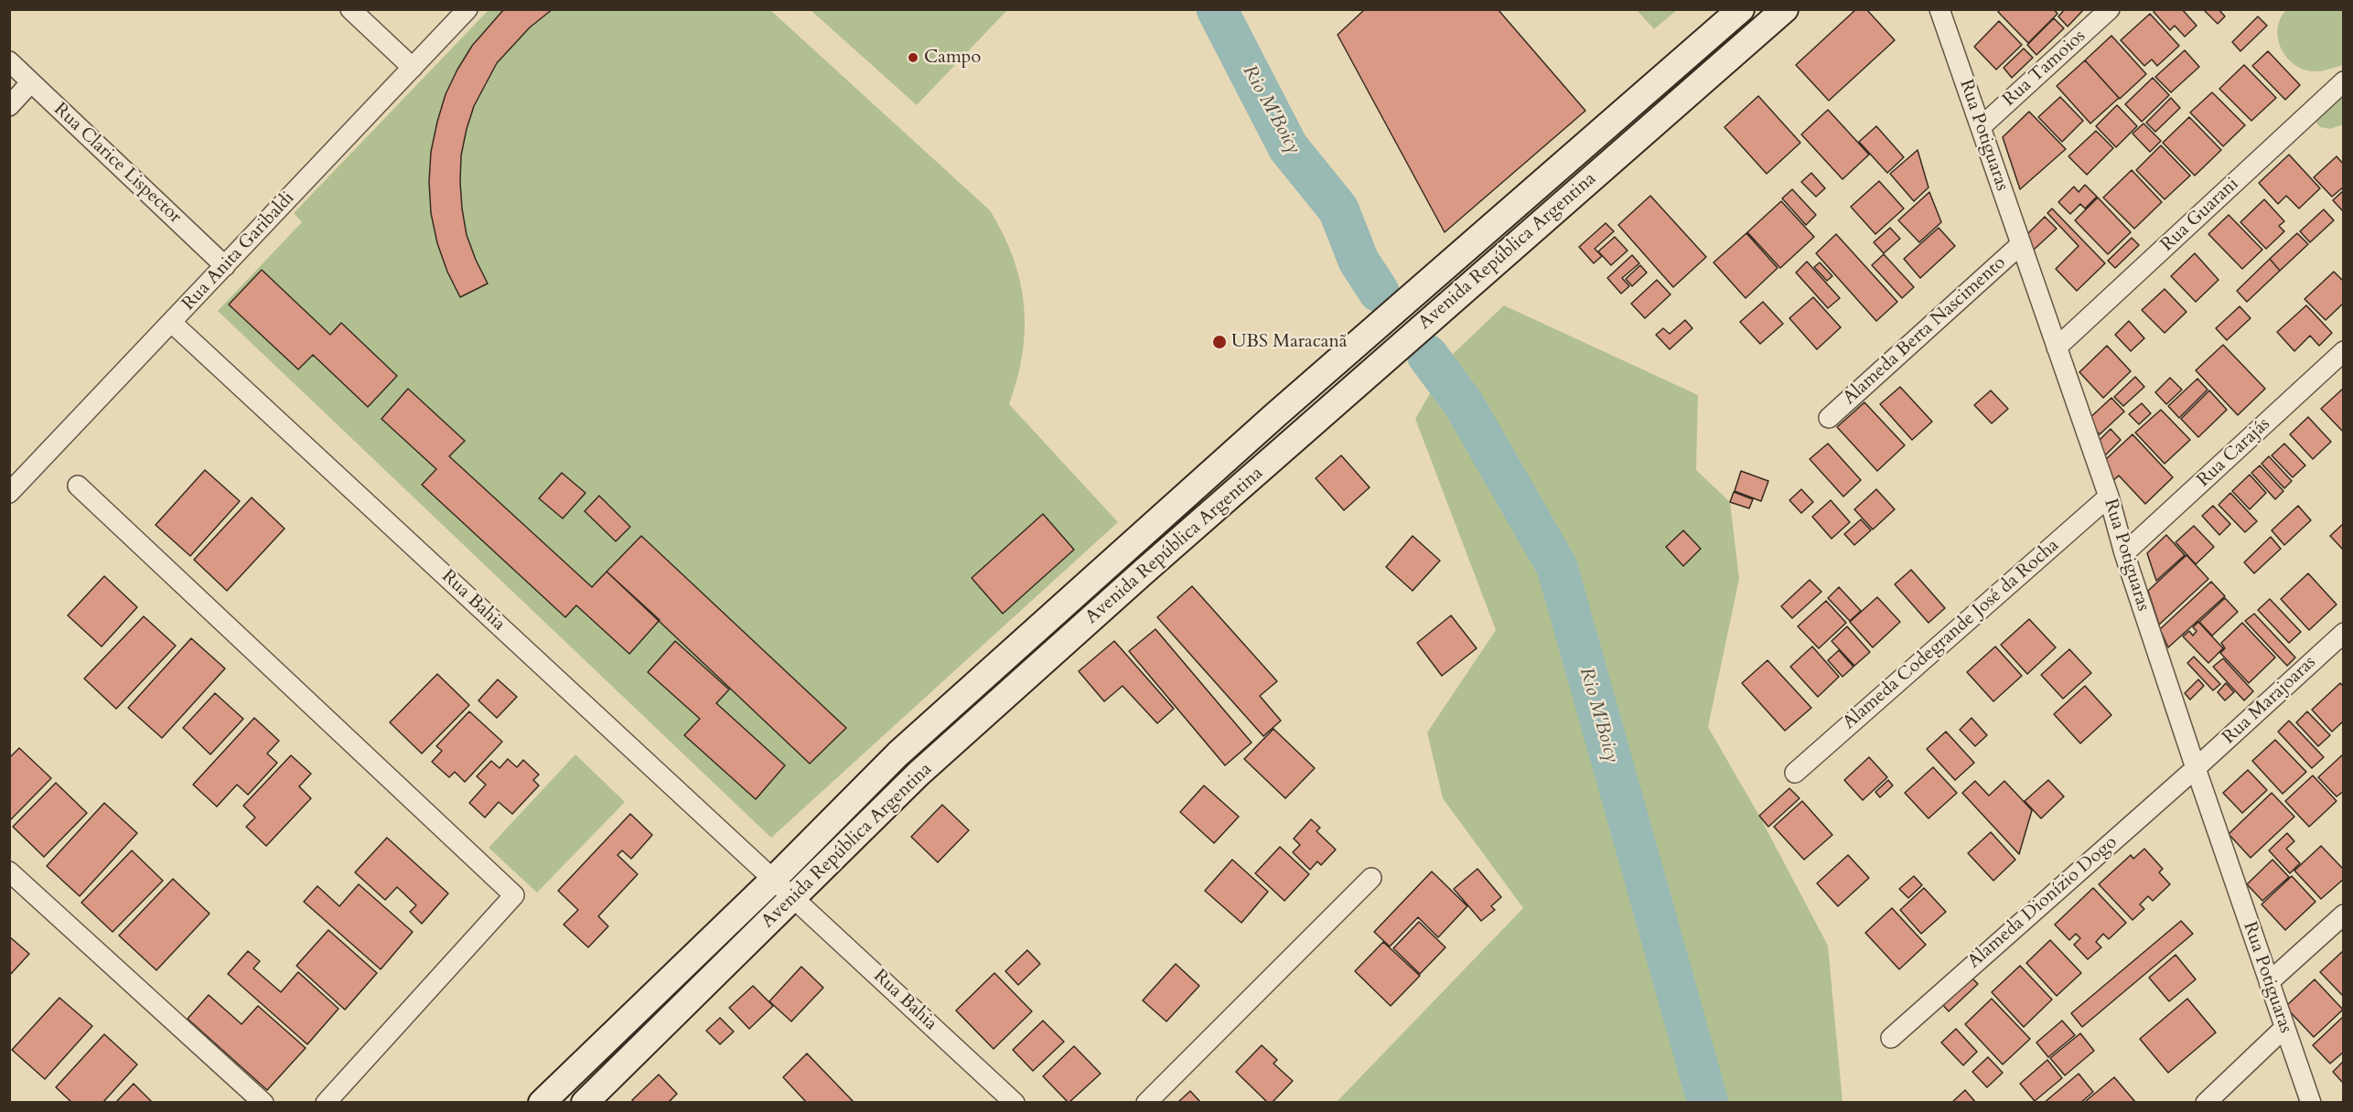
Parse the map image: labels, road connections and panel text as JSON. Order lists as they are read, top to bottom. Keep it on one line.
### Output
{"streets":{"main road":["Avenida República Argentina"],"street":["Rua Tamoios","Rua Potiguaras","Rua Clarice Lispector","Rua Guarani","Rua Anita Garibaldi","Alameda Berta Nascimento","Rua Carajás","Rua Bahia","Alameda Codegrande José da Rocha","Rua Marajoaras","Alameda Dionízio Dogo"]},"crossings":[["Rua Tamoios","Rua Potiguaras"],["Rua Potiguaras","Rua Guarani"],["Rua Potiguaras","Alameda Berta Nascimento"],["Rua Potiguaras","Rua Carajás"],["Rua Potiguaras","Alameda Codegrande José da Rocha"],["Rua Potiguaras","Rua Marajoaras"],["Rua Potiguaras","Alameda Dionízio Dogo"],["Rua Clarice Lispector","Rua Anita Garibaldi"],["Rua Anita Garibaldi","Rua Bahia"],["Avenida República Argentina","Rua Bahia"],["Rua Marajoaras","Alameda Dionízio Dogo"]],"water":["Rio M'Boicy"],"places":["Campo","UBS Maracanã"]}
